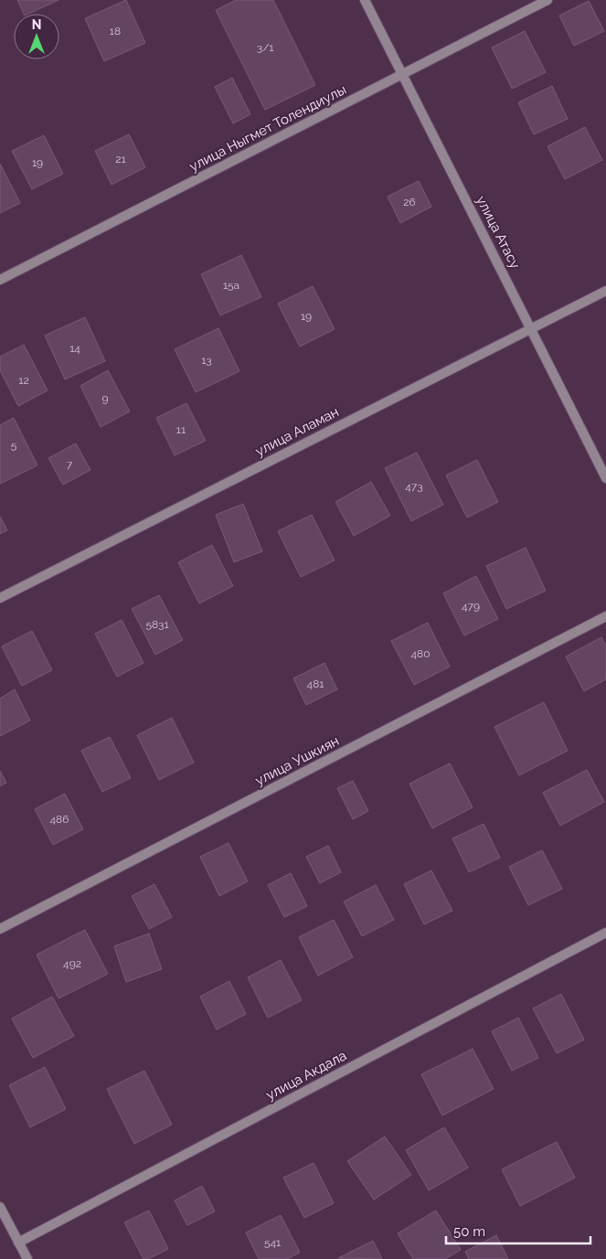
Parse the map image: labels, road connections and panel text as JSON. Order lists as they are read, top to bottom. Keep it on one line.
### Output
{"streets":{"street":["улица Ныгмет Толендиулы","улица Атасу","улица Аламан","улица Ушкиян","улица Акдала"]},"crossings":[["улица Ныгмет Толендиулы","улица Атасу"],["улица Атасу","улица Аламан"]],"house_numbers":["18","3/1","21","19","26","15а","19","14","13","12","9","11","5","7","473","479","5831","480","481","486","492","541"],"scale_bar":"50 m","north":"top"}
